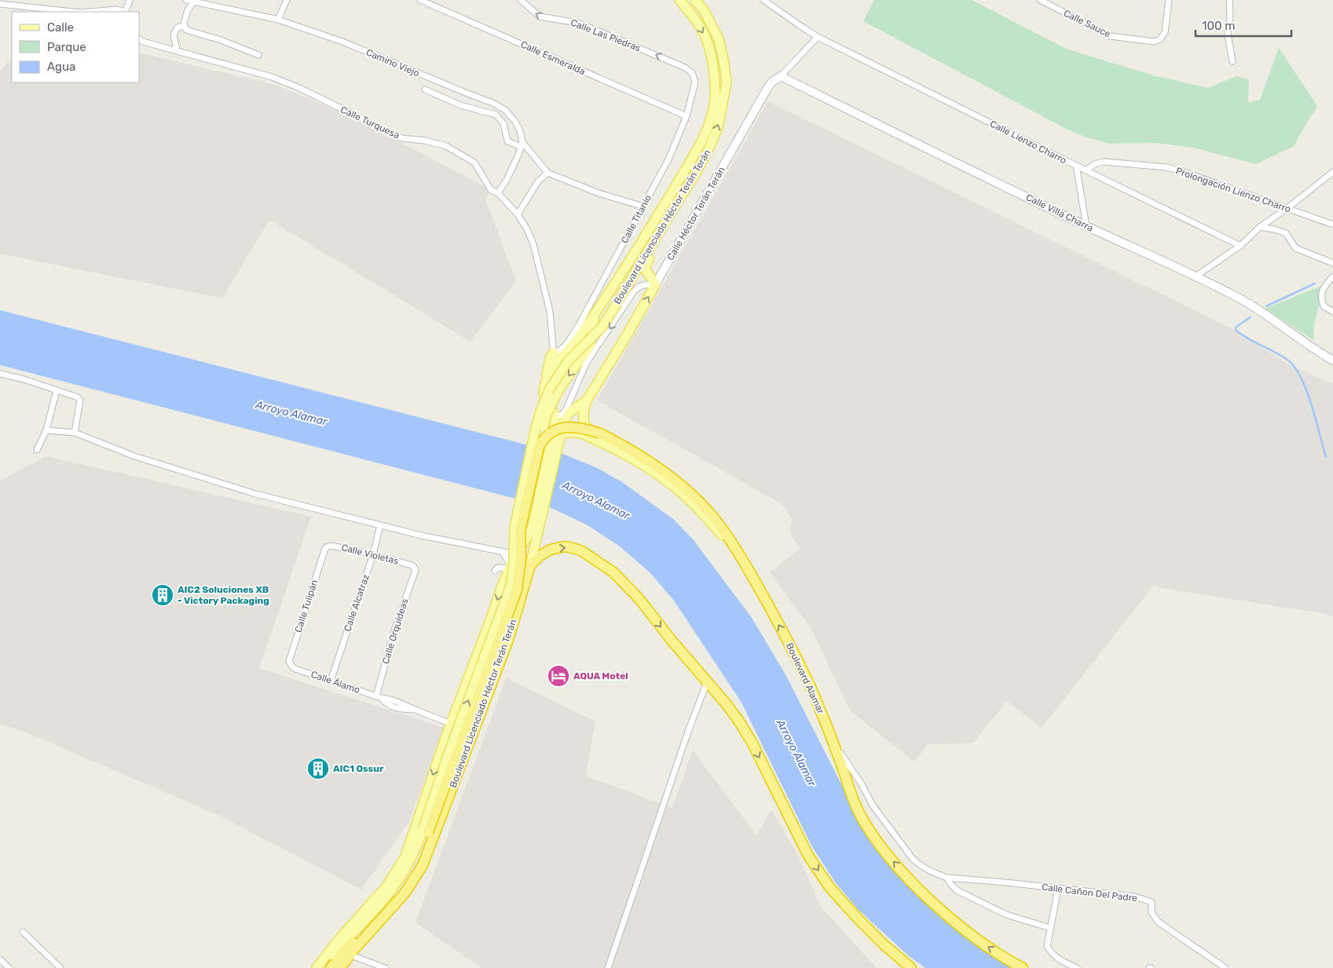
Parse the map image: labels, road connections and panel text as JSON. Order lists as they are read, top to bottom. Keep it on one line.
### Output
{"streets":{"highway":["Boulevard Licenciado Héctor Terán Terán","Boulevard Alamar"],"main road":["Calle Héctor Terán Terán"],"street":["Calle Sauce","Calle Las Piedras","Calle Esmeralda","Camino Viejo","Calle Turquesa","Calle Lienzo Charro","Prolongación Lienzo Charro","Calle Villa Charra","Calle Titanio","Calle Violetas","Calle Alcatraz","Calle Tulipán","Calle Orquídeas","Calle Álamo","Calle Cañon Del Padre"]},"crossings":[["Calle Las Piedras","Calle Titanio"],["Calle Esmeralda","Calle Titanio"],["Calle Turquesa","Calle Titanio"],["Calle Turquesa","Boulevard Licenciado Héctor Terán Terán"],["Calle Lienzo Charro","Prolongación Lienzo Charro"],["Calle Lienzo Charro","Calle Héctor Terán Terán"],["Calle Villa Charra","Calle Héctor Terán Terán"],["Calle Héctor Terán Terán","Boulevard Licenciado Héctor Terán Terán"],["Calle Héctor Terán Terán","Boulevard Alamar"],["Boulevard Licenciado Héctor Terán Terán","Boulevard Alamar"],["Boulevard Licenciado Héctor Terán Terán","Calle Álamo"],["Calle Violetas","Calle Alcatraz"],["Calle Violetas","Calle Tulipán"],["Calle Violetas","Calle Orquídeas"],["Calle Alcatraz","Calle Álamo"],["Calle Tulipán","Calle Álamo"],["Calle Orquídeas","Calle Álamo"],["Boulevard Alamar","Calle Cañon Del Padre"]],"one_way":["Calle Las Piedras"],"water":["Arroyo Alamar"],"places":{"building":["AIC2 Soluciones XB - Victory Packaging","AIC1 Ossur"],"hotel":["AQUA Motel"]},"legend":["Calle","Parque","Agua"],"scale_bar":"100 m"}
